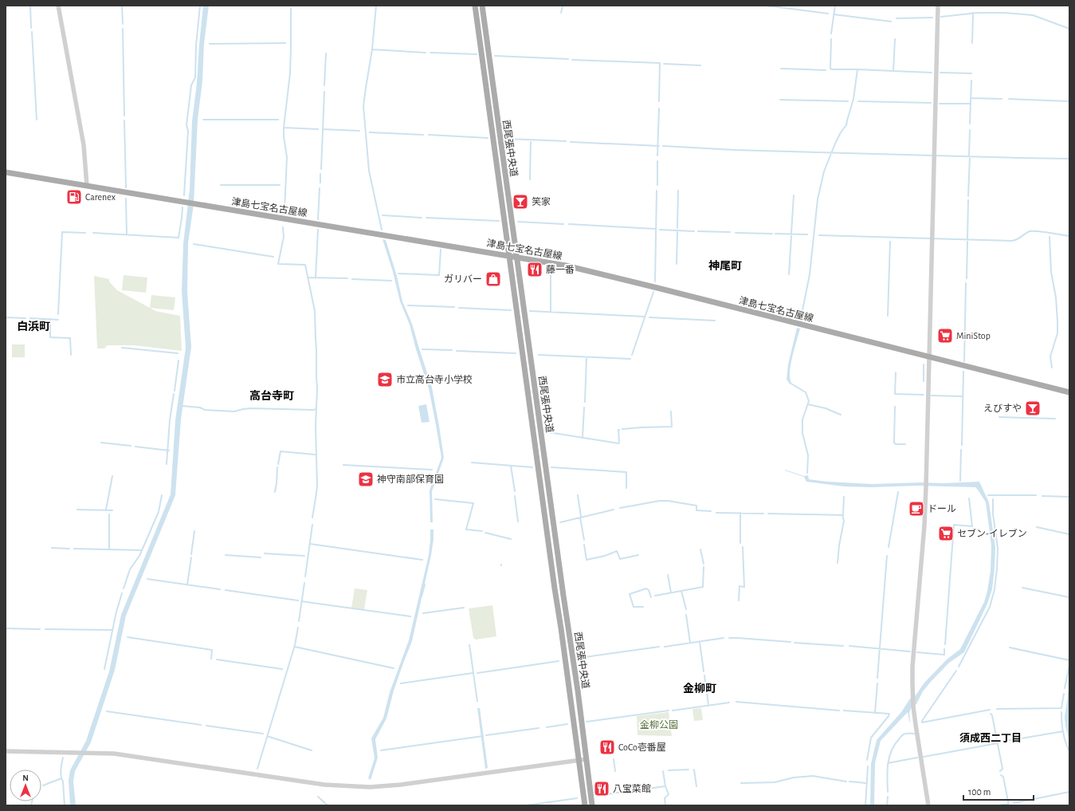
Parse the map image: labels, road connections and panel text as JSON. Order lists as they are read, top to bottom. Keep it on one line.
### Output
{"streets":{"main road":["西尾張中央道","津島七宝名古屋線"]},"crossings":[["西尾張中央道","津島七宝名古屋線"]],"districts":["神尾町","白浜町","高台寺町","金柳町","須成西二丁目"],"parks":["金柳公園"],"places":{"fuel station":["Carenex"],"bar":["笑家","えびすや"],"restaurant":["藤一番","CoCo壱番屋","八宝菜館"],"shop":["ガリバー"],"supermarket":["MiniStop","セブン-イレブン"],"school or university":["市立高台寺小学校","神守南部保育園"],"cafe":["ドール"]},"scale_bar":"100 m","north":"top"}
